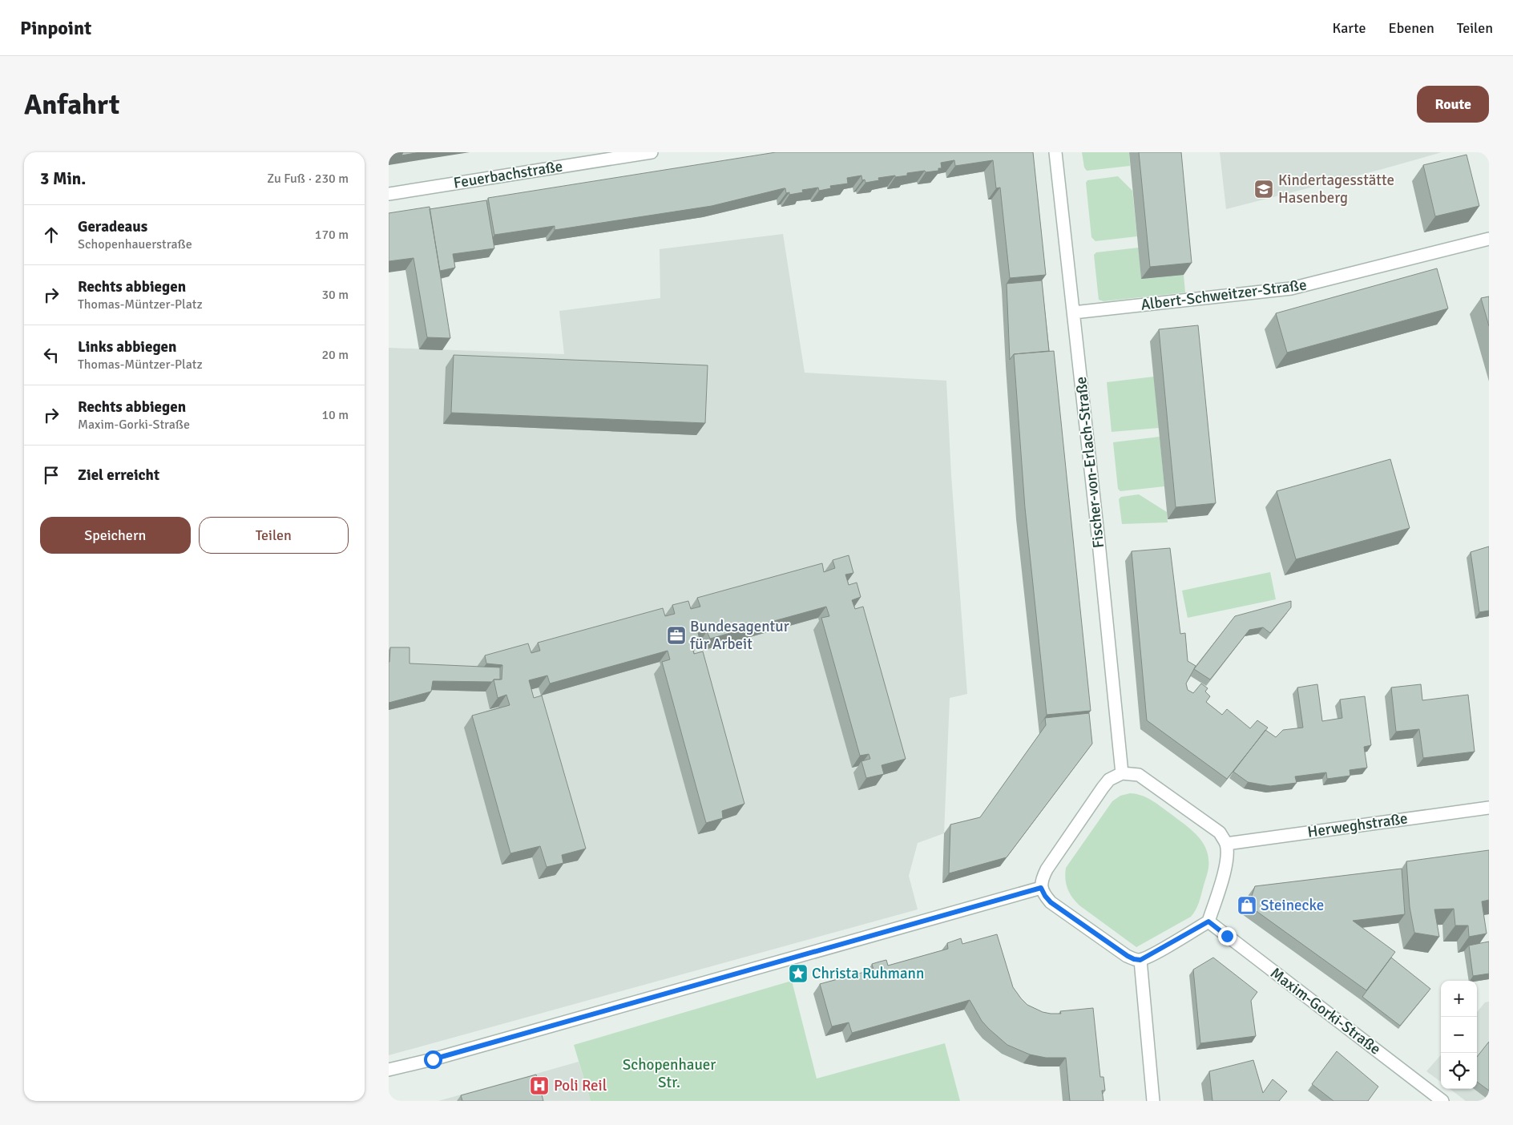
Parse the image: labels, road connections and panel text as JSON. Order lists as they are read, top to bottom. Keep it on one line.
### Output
{"streets":{"street":["Feuerbachstraße","Albert-Schweitzer-Straße","Fischer-von-Erlach-Straße","Herweghstraße","Maxim-Gorki-Straße"]},"crossings":[["Albert-Schweitzer-Straße","Fischer-von-Erlach-Straße"]],"parks":["Schopenhauer Str."],"places":{"school or university":["Kindertagesstätte Hasenberg"],"office":["Bundesagentur für Arbeit"],"shop":["Steinecke"],"place":["Christa Ruhmann"],"hospital":["Poli Reil"]},"page":{"header":"Pinpoint","nav":["Karte","Ebenen","Teilen"],"buttons":["Route",["Speichern","Teilen"]],"title":"Anfahrt","heading":["3 Min.","Zu Fuß · 230 m"],"list":[["Geradeaus","Schopenhauerstraße","170 m"],["Rechts abbiegen","Thomas-Müntzer-Platz","30 m"],["Links abbiegen","Thomas-Müntzer-Platz","20 m"],["Rechts abbiegen","Maxim-Gorki-Straße","10 m"],"Ziel erreicht"],"map_buttons":["+","−"]}}
